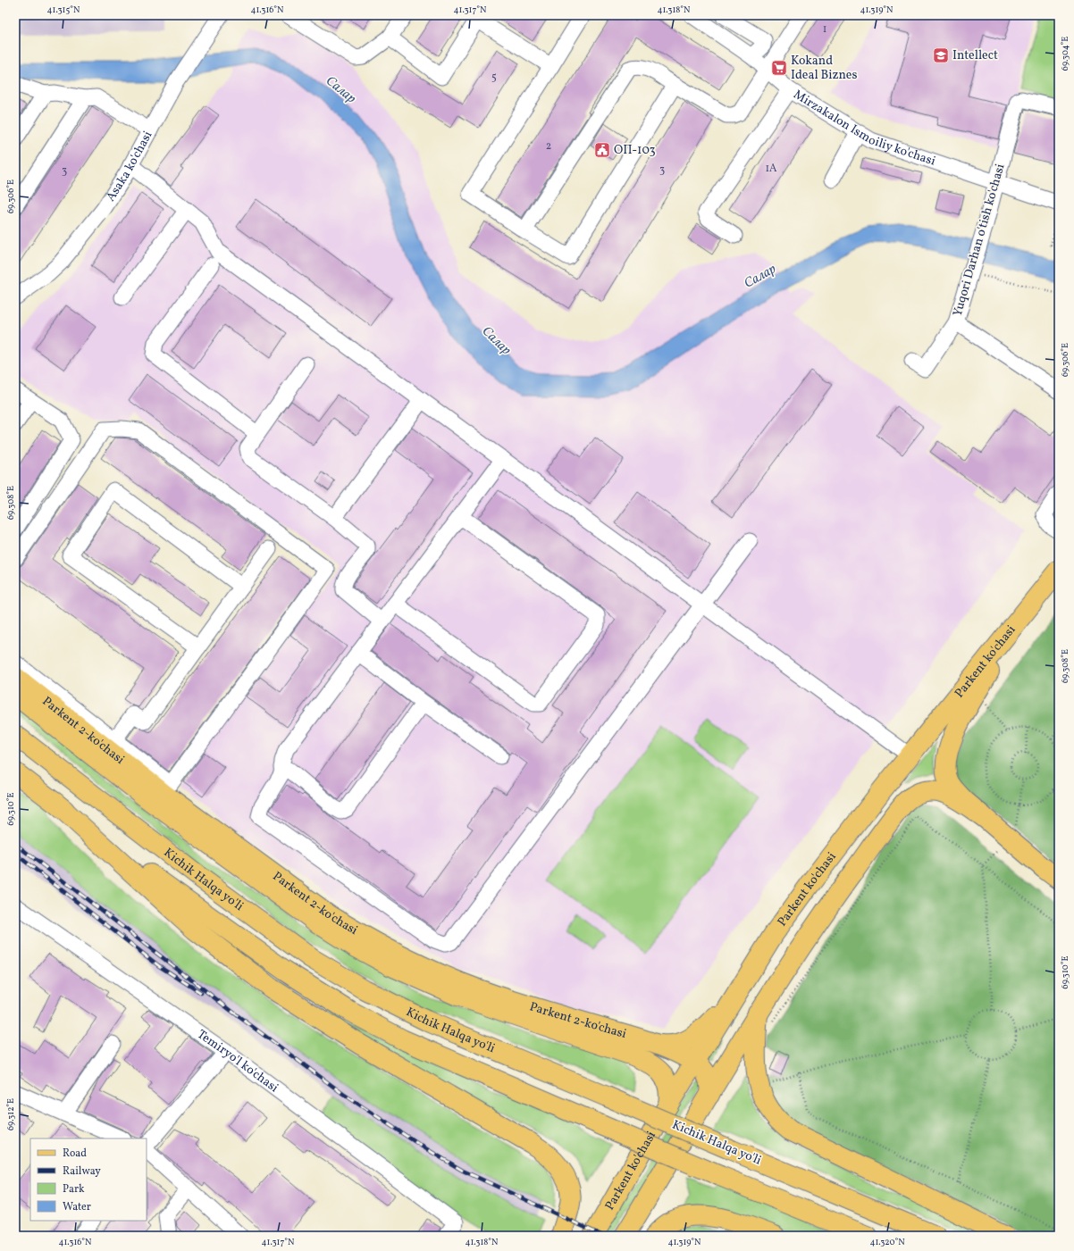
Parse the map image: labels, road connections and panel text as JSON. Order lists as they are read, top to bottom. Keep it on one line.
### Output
{"streets":{"main road":["Parkent ko'chasi","Parkent 2-ko'chasi","Kichik Halqa yo'li"],"street":["Mirzakalon Ismoiliy ko'chasi","Asaka ko'chasi","Yuqori Darhan o'tish ko'chasi","Temiryo'l ko'chasi"]},"crossings":[["Mirzakalon Ismoiliy ko'chasi","Yuqori Darhan o'tish ko'chasi"],["Parkent ko'chasi","Parkent 2-ko'chasi"]],"water":["Салар"],"places":{"school or university":["Intellect"],"supermarket":["Kokand Ideal Biznes"],"public building":["ОП-103"]},"house_numbers":["1","5","2","1A","3","3"],"legend":["Road","Railway","Park","Water"],"coordinates":["41.315°N","41.316°N","41.317°N","41.318°N","41.319°N","69.304°E","69.306°E","69.308°E","69.310°E","69.312°E","41.320°N"]}
